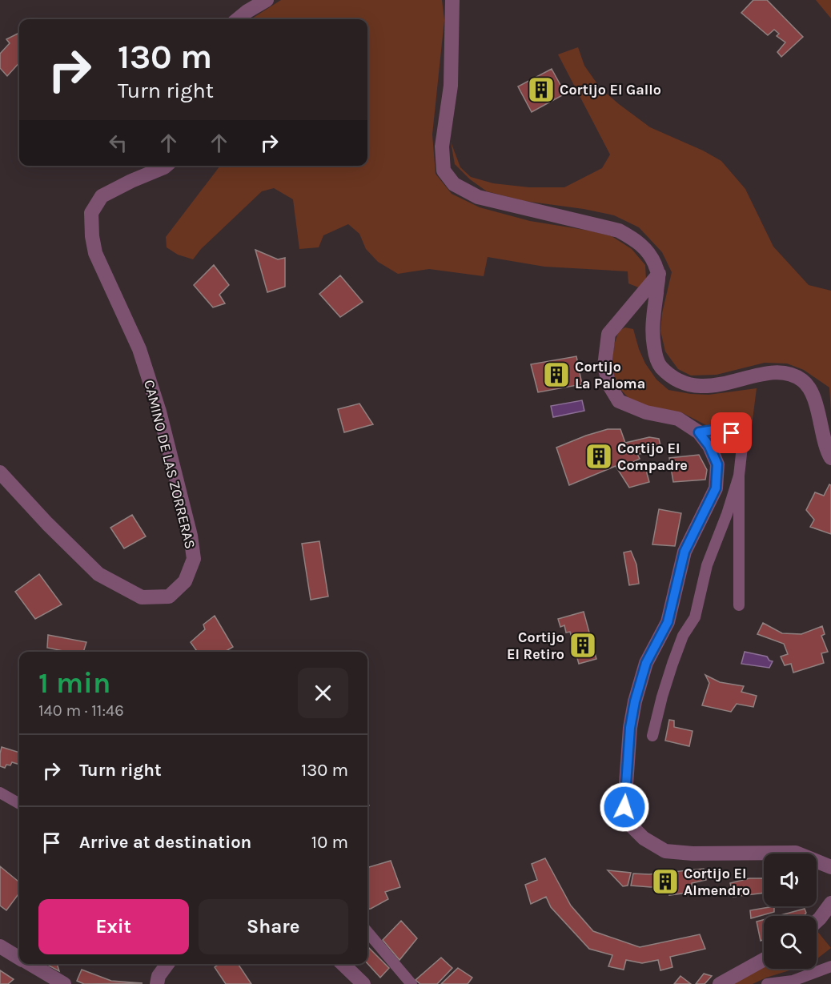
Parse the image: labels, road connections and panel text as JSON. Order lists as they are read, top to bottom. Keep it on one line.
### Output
{"streets":{"street":["CAMINO DE LAS ZORRERAS"]},"places":{"building":["Cortijo El Gallo","Cortijo La Paloma","Cortijo El Compadre","Cortijo El Retiro","Cortijo El Almendro"]},"page":{"turn":["130 m","Turn right"],"heading":["1 min","140 m · 11:46"],"list":[{"name":"Turn right","value":"130 m"},{"name":"Arrive at destination","value":"10 m"}],"buttons":["Exit","Share"]}}
